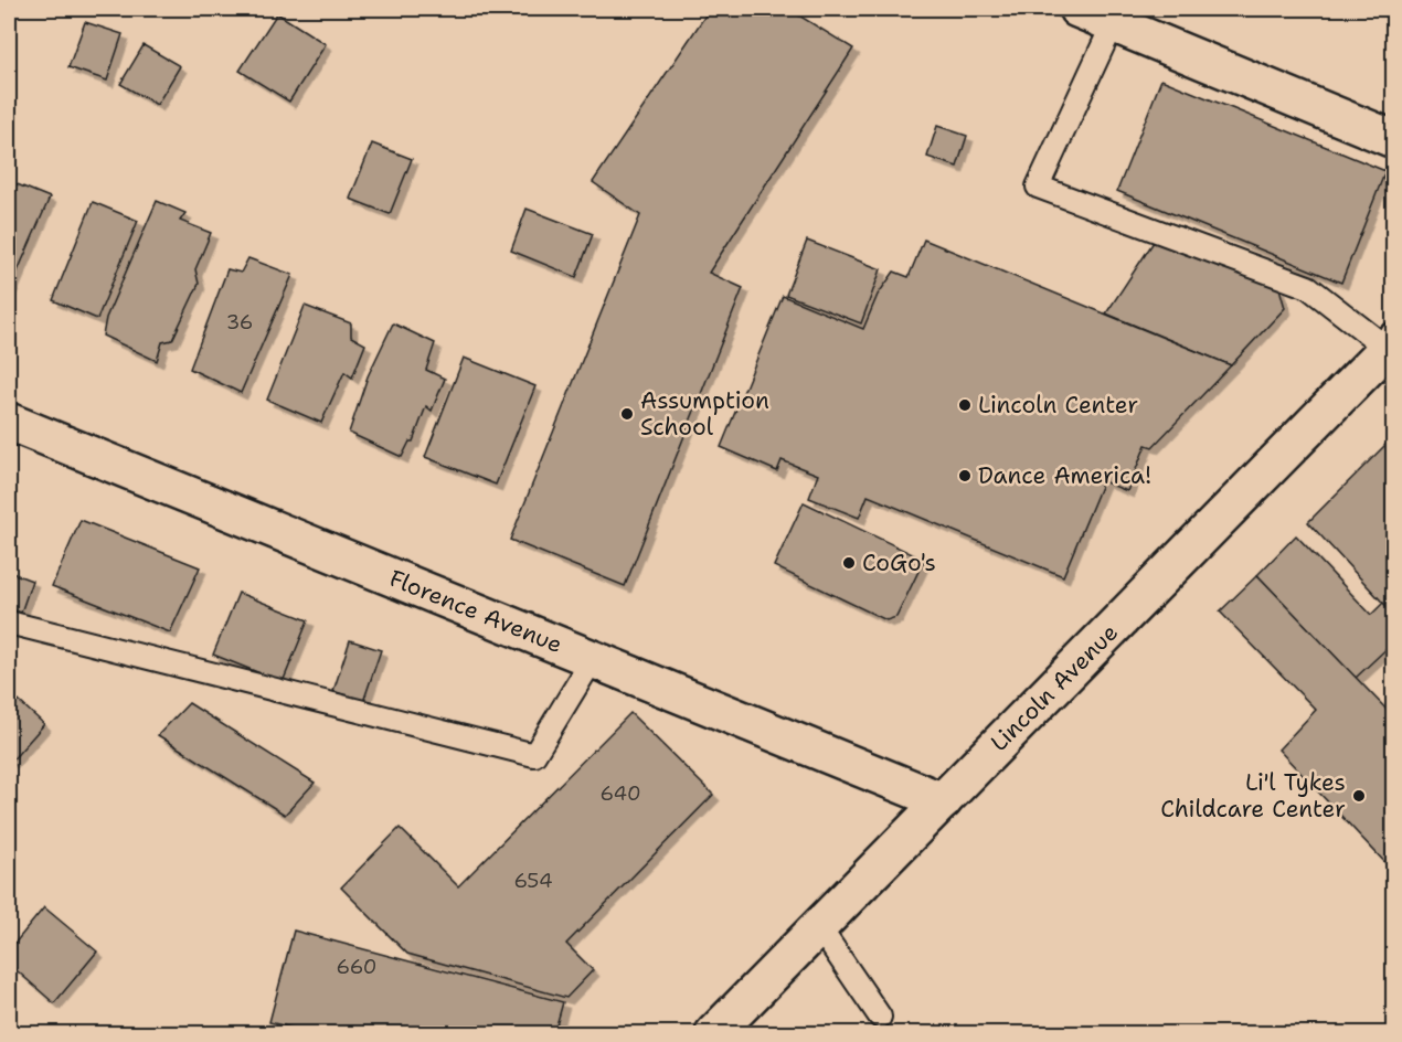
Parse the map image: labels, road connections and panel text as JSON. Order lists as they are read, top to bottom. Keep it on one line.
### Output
{"streets":{"street":["Florence Avenue","Lincoln Avenue"]},"crossings":[["Florence Avenue","Lincoln Avenue"]],"places":["Lincoln Center","Assumption School","Dance America!","CoGo's","Li'l Tykes Childcare Center"],"house_numbers":["36","640","654","660"]}
